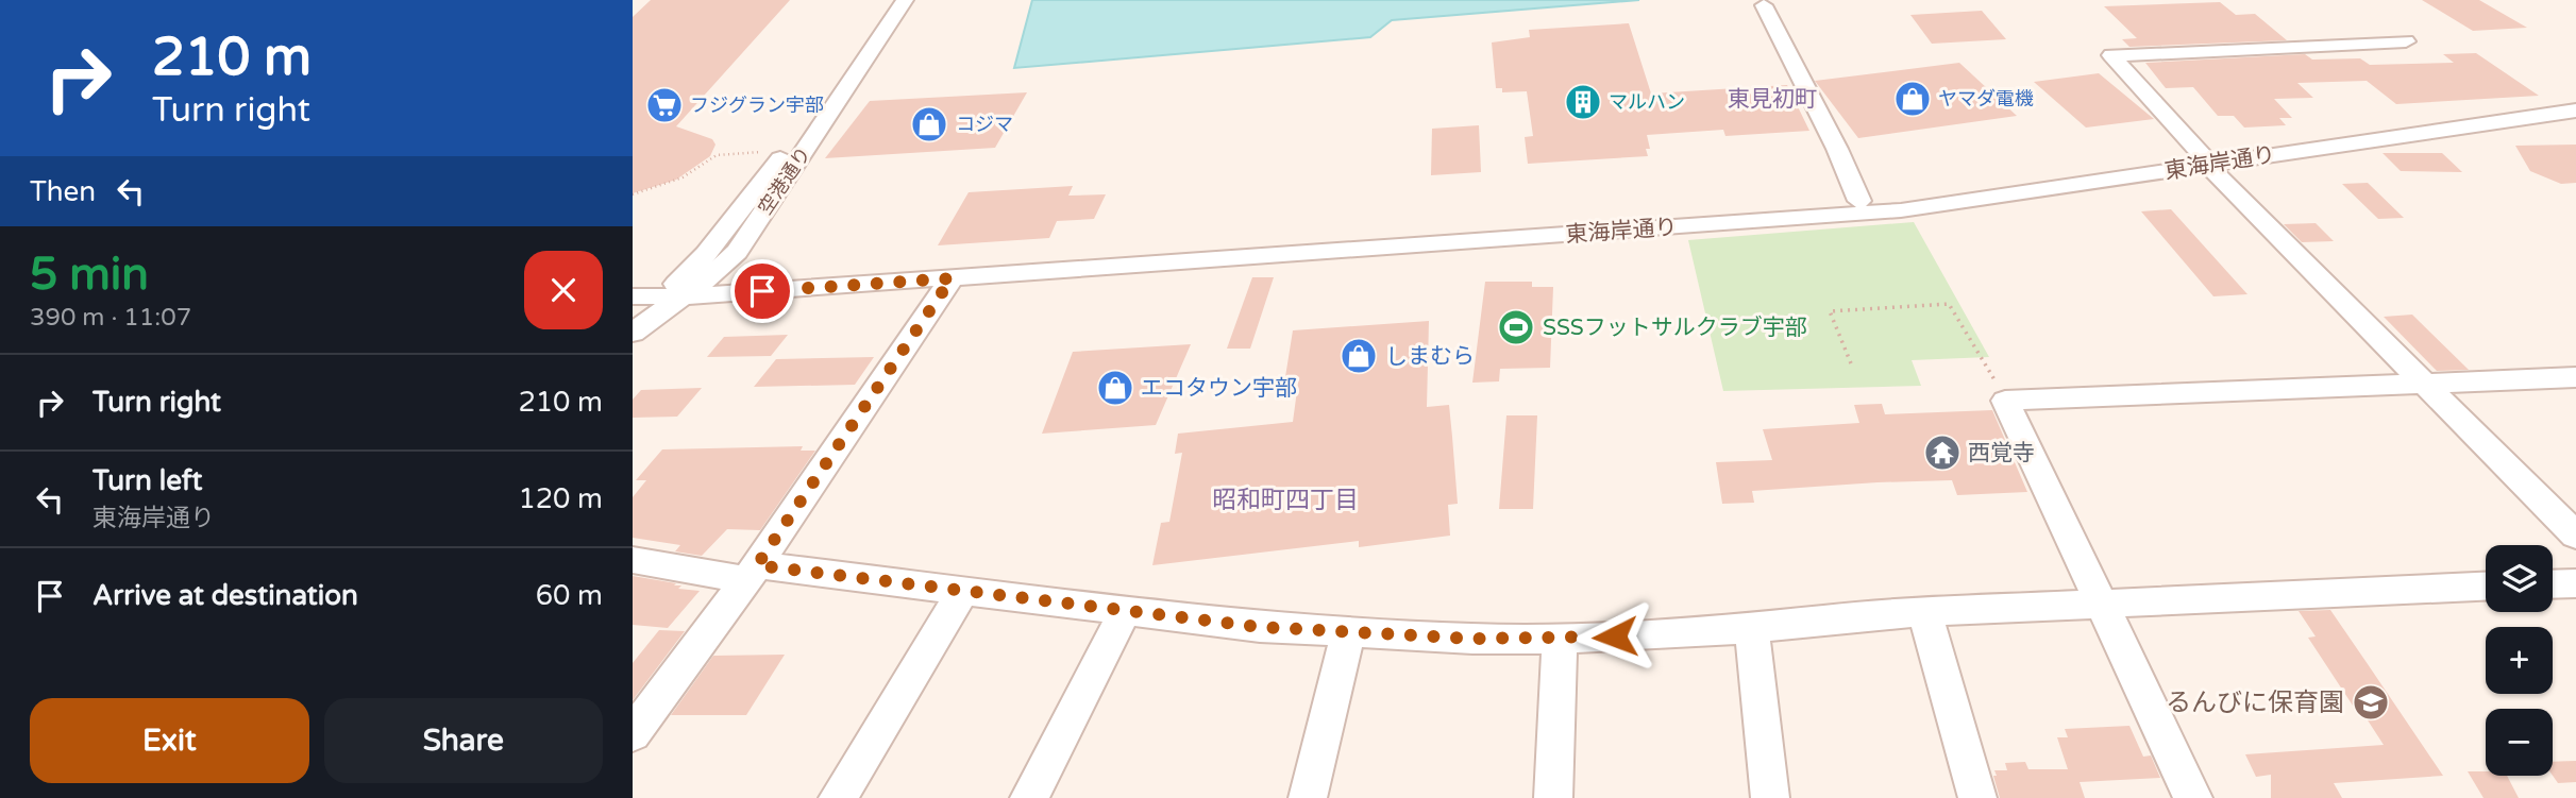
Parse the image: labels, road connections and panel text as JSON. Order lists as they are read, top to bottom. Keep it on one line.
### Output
{"streets":{"street":["東海岸通り","空港通り"]},"crossings":[["東海岸通り","空港通り"]],"districts":["東見初町","昭和町四丁目"],"places":{"shop":["ヤマダ電機","コジマ","しまむら","エコタウン宇部"],"building":["マルハン"],"supermarket":["フジグラン宇部"],"sports":["SSSフットサルクラブ宇部"],"temple":["西覚寺"],"school or university":["るんびに保育園"]},"page":{"turn":["210 m","Turn right"],"then":"Then","heading":["5 min","390 m · 11:07"],"list":[{"name":"Turn right","value":"210 m"},{"name":"Turn left","note":"東海岸通り","value":"120 m"},{"name":"Arrive at destination","value":"60 m"}],"map_buttons":["+","−"],"buttons":["Exit","Share"]}}
